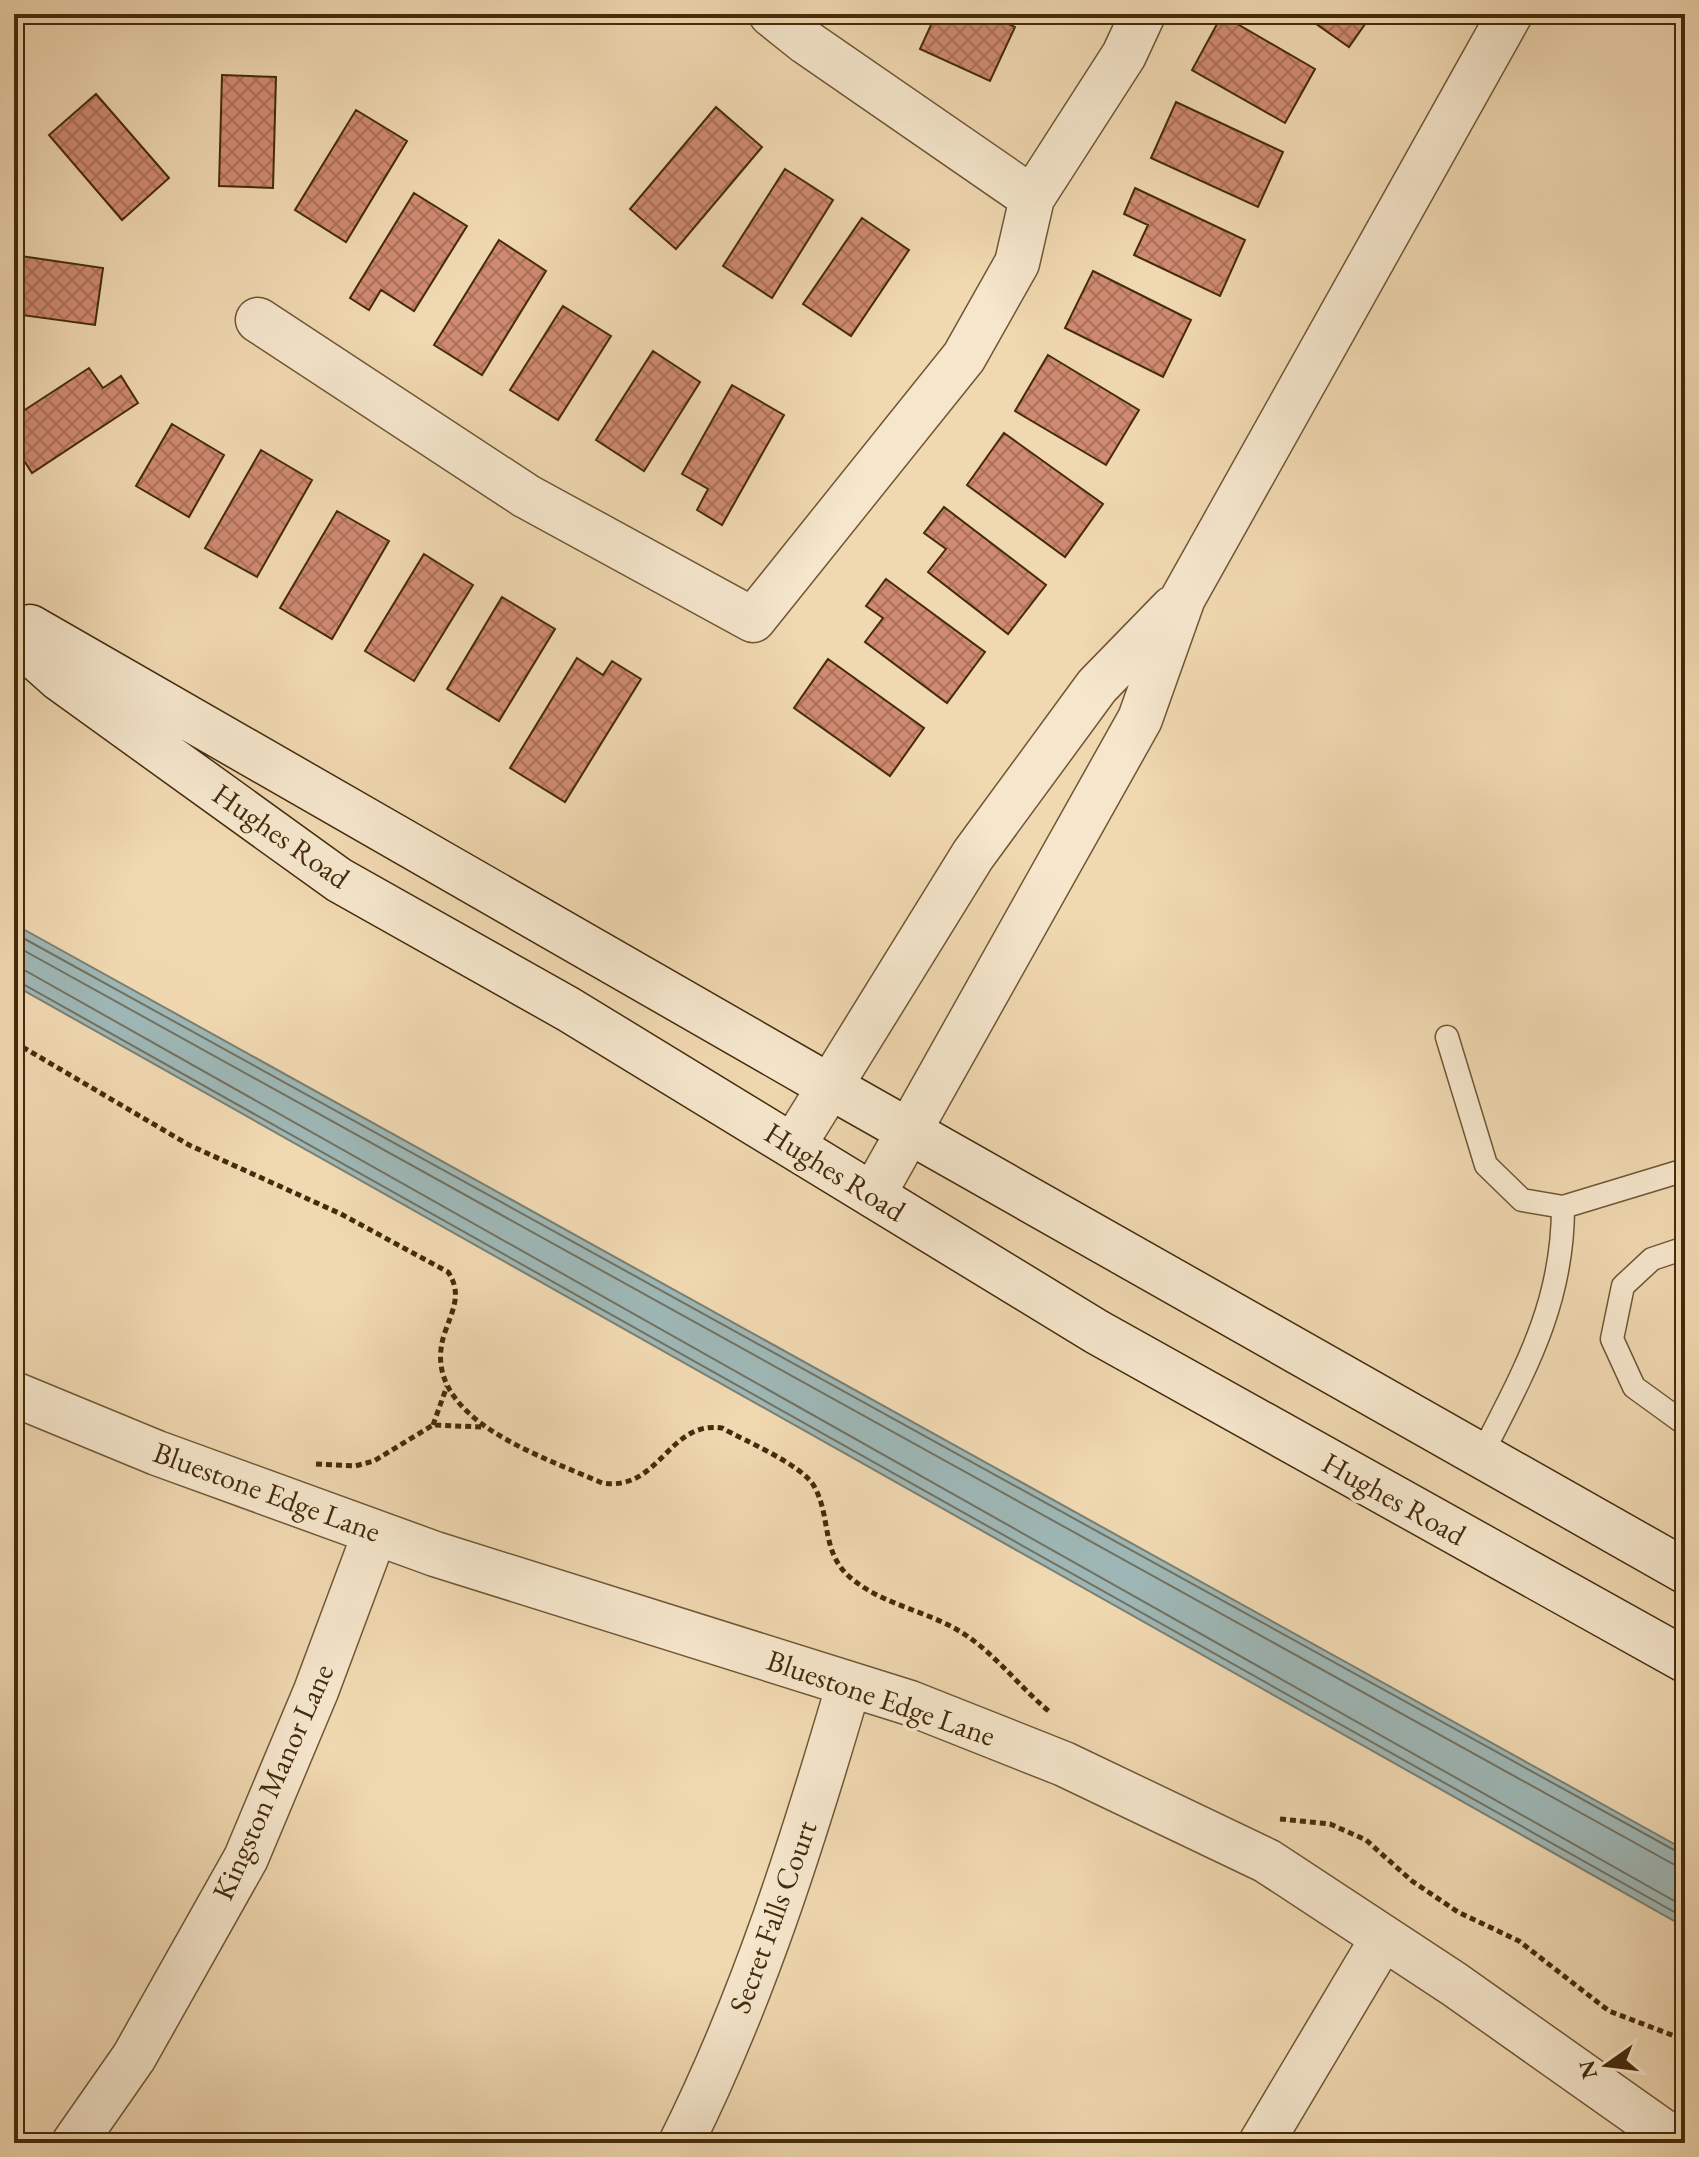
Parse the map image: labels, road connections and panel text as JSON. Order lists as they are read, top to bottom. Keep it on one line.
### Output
{"streets":{"street":["Hughes Road","Bluestone Edge Lane","Kingston Manor Lane","Secret Falls Court"]},"crossings":[["Bluestone Edge Lane","Kingston Manor Lane"],["Bluestone Edge Lane","Secret Falls Court"]],"north":"left"}
